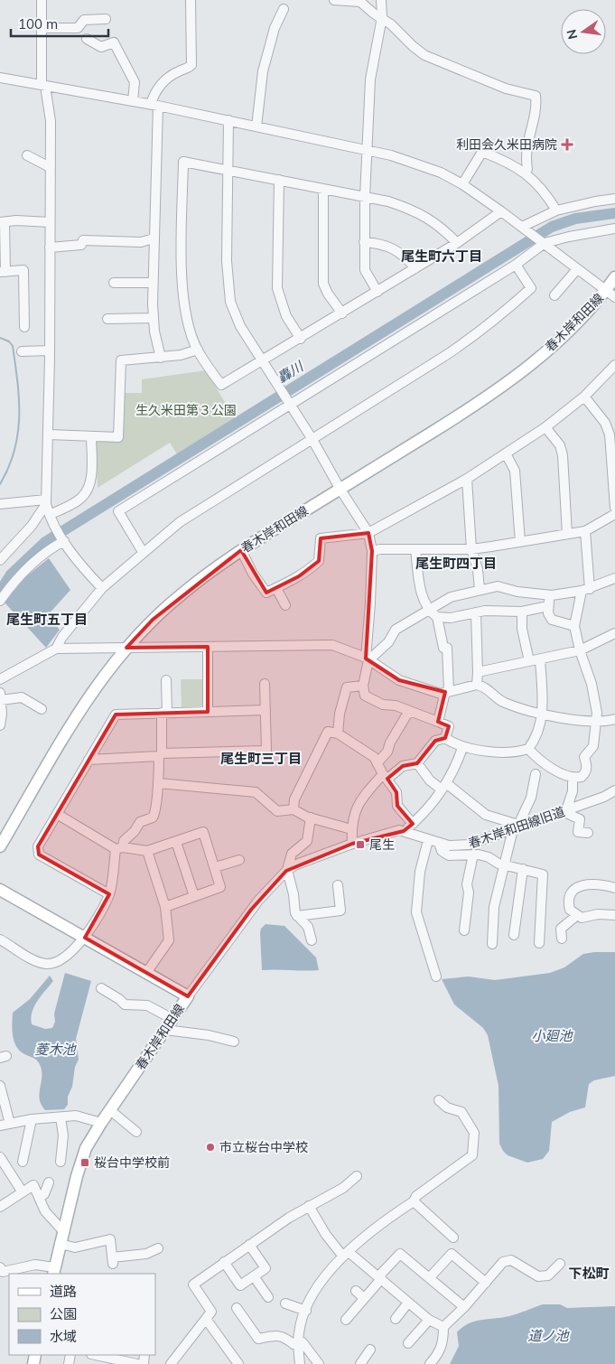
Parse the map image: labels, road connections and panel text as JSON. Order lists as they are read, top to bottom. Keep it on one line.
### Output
{"streets":{"main road":["春木岸和田線"],"street":["春木岸和田線旧道"]},"districts":["尾生町六丁目","尾生町四丁目","尾生町五丁目","尾生町三丁目","下松町"],"water":["轟川","小廻池","菱木池","道ノ池"],"parks":["生久米田第３公園"],"places":{"health":["利田会久米田病院"],"transit":["尾生","桜台中学校前"],"other":["市立桜台中学校"]},"legend":["道路","公園","水域"],"scale_bar":"100 m","north":"left"}
